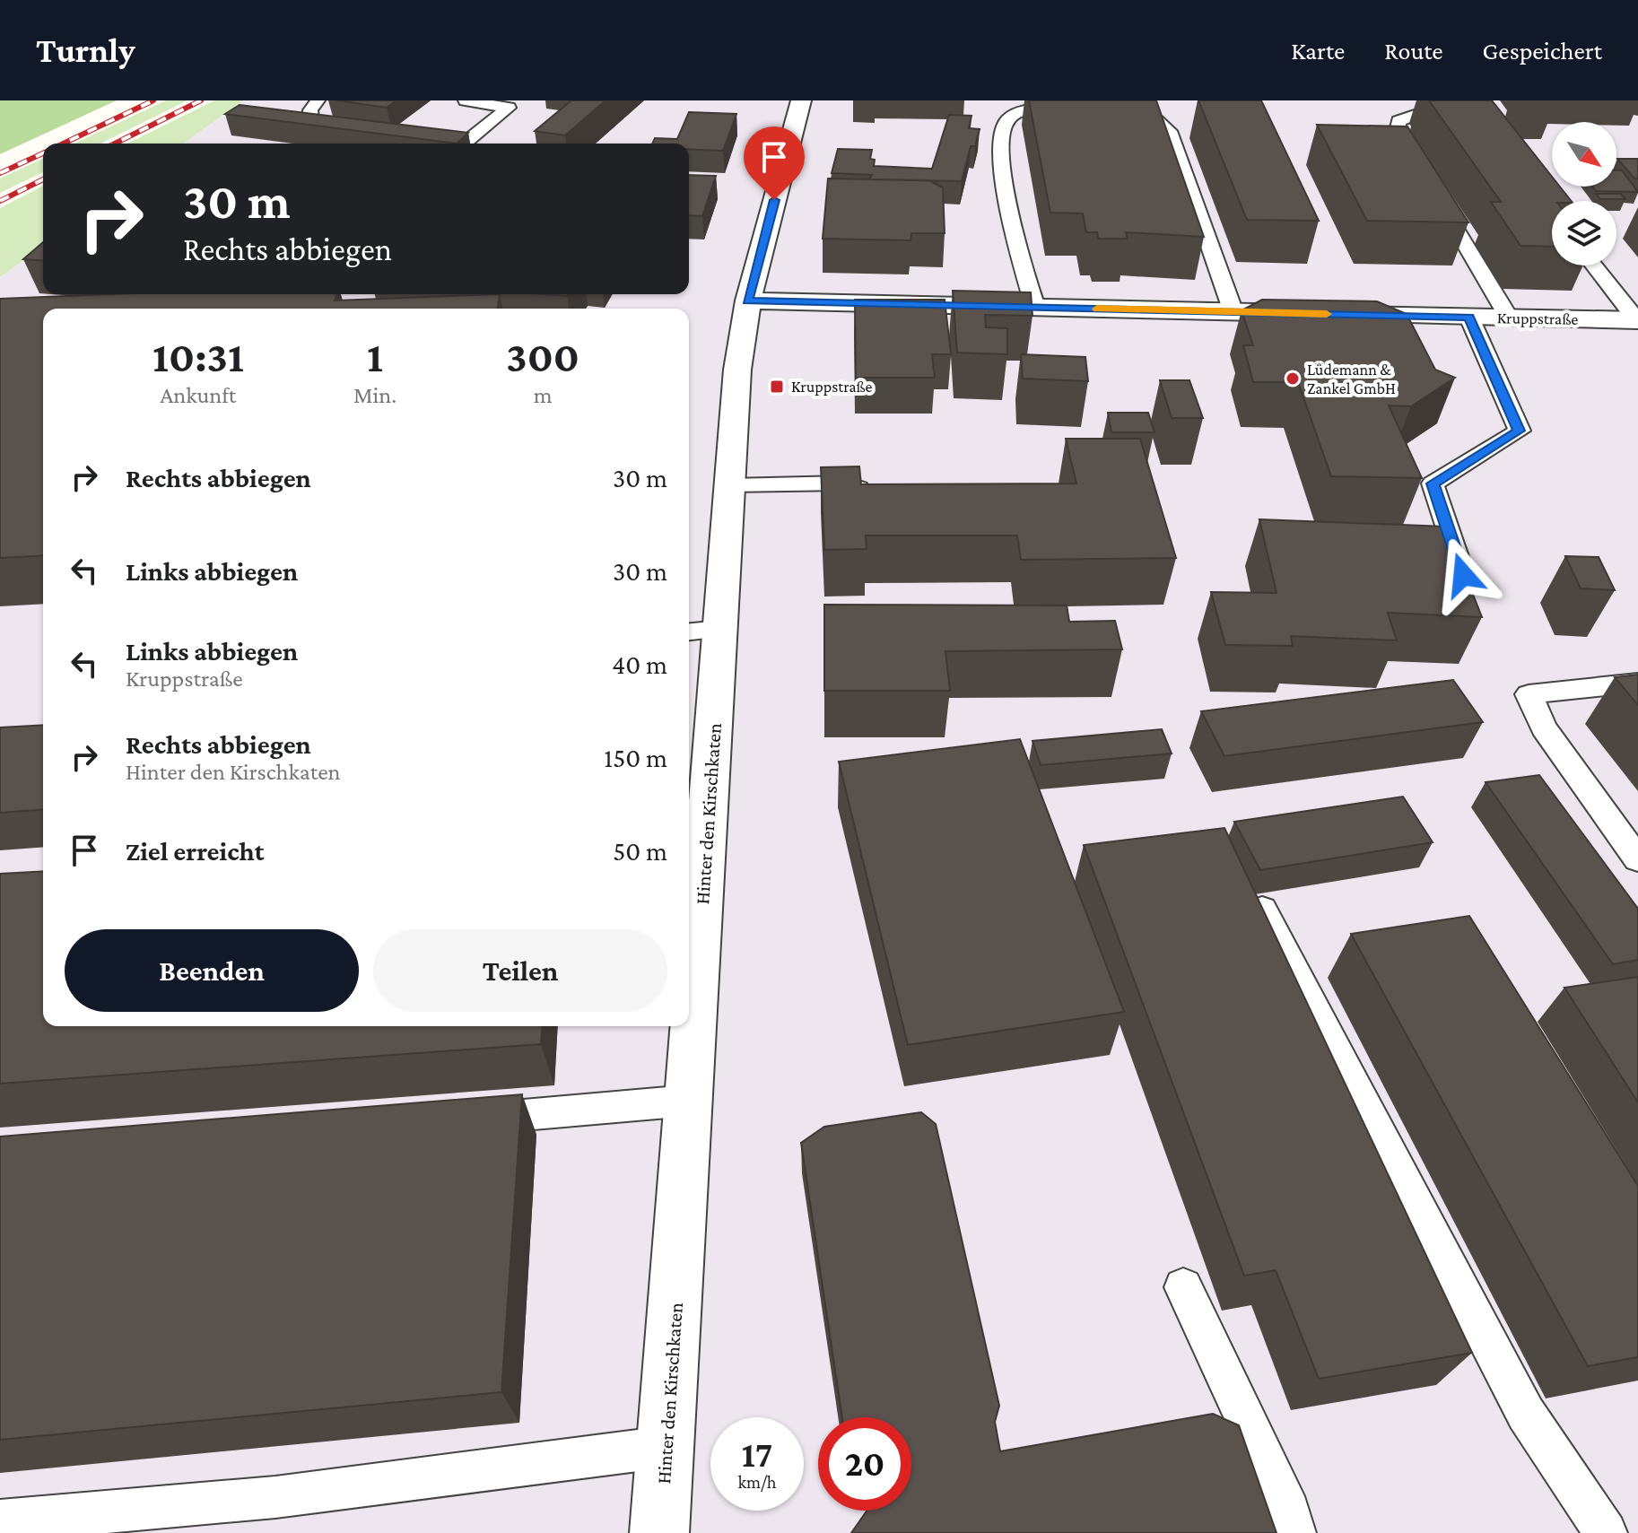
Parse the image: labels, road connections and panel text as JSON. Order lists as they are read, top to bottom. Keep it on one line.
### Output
{"streets":{"street":["Kruppstraße","Hinter den Kirschkaten"]},"crossings":[["Kruppstraße","Hinter den Kirschkaten"]],"places":{"other":["Lüdemann & Zankel GmbH"],"transit":["Kruppstraße"]},"north":"bottom right","page":{"header":"Turnly","nav":["Karte","Route","Gespeichert"],"turn":["30 m","Rechts abbiegen"],"eta":["10:31","Ankunft","1","Min.","300","m"],"list":[{"name":"Rechts abbiegen","value":"30 m"},{"name":"Links abbiegen","value":"30 m"},{"name":"Links abbiegen","note":"Kruppstraße","value":"40 m"},{"name":"Rechts abbiegen","note":"Hinter den Kirschkaten","value":"150 m"},{"name":"Ziel erreicht","value":"50 m"}],"buttons":["Beenden","Teilen"],"speed":"17 km/h","limit":"20"}}
